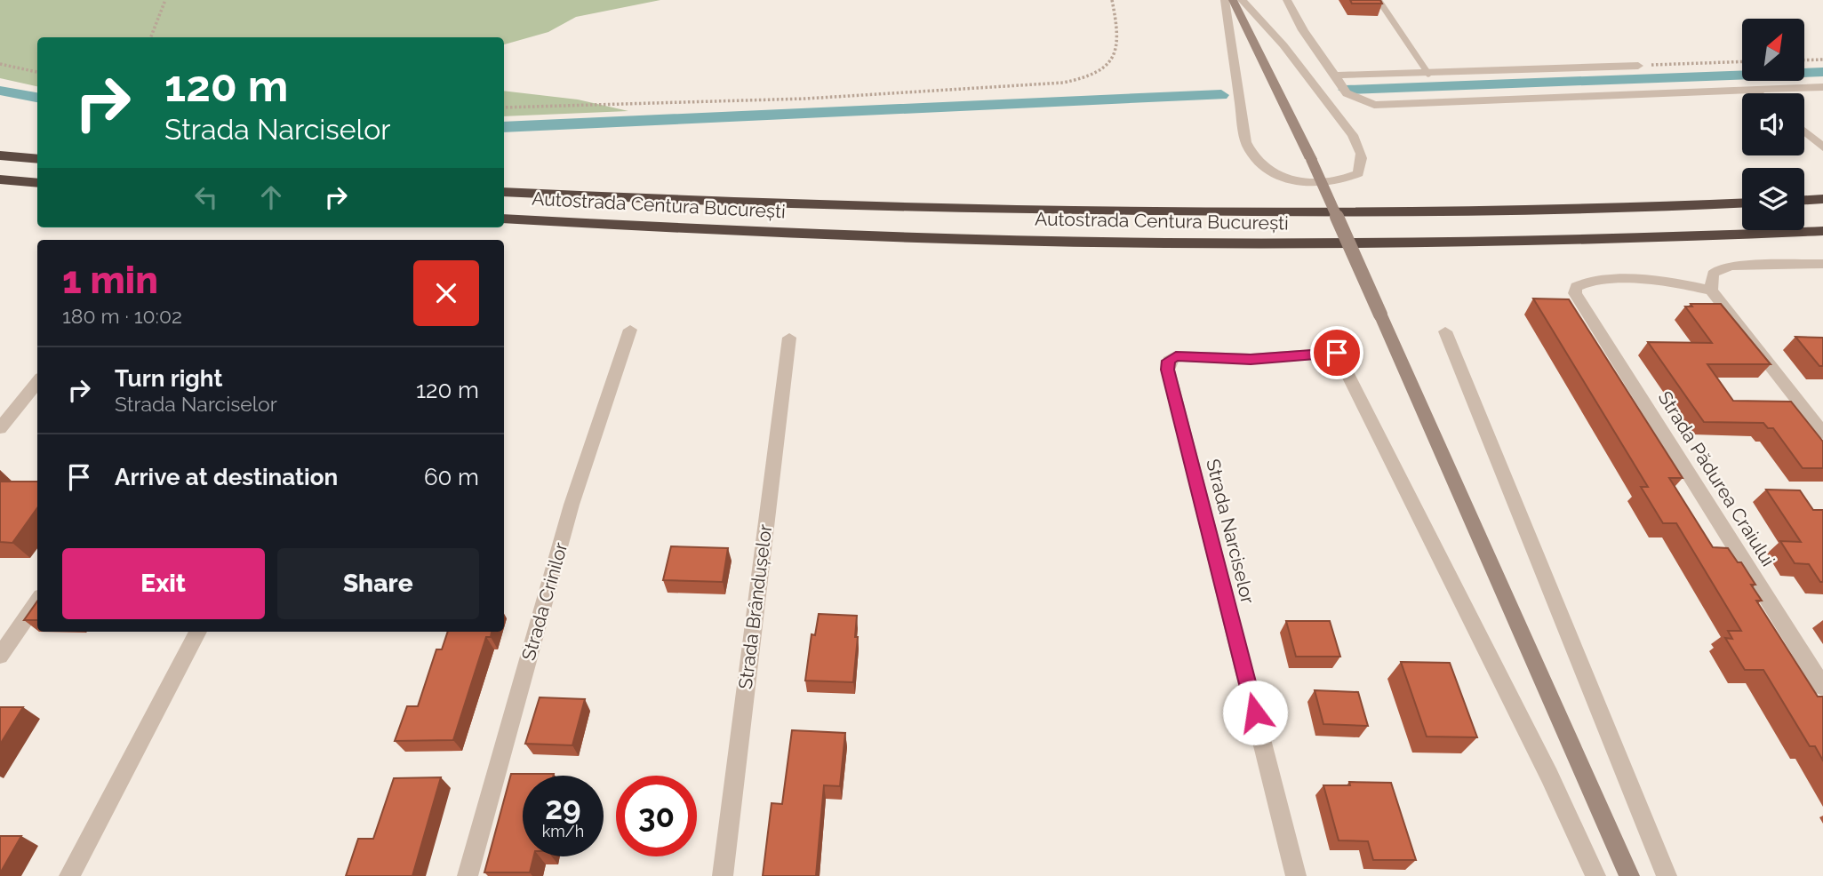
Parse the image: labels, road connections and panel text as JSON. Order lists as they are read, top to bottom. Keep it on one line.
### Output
{"streets":{"highway":["Autostrada Centura București"],"street":["Strada Pădurea Craiului","Strada Narciselor","Strada Crinilor","Strada Brândușelor"]},"north":"top right","page":{"turn":["120 m","Strada Narciselor"],"heading":["1 min","180 m · 10:02"],"list":[{"name":"Turn right","note":"Strada Narciselor","value":"120 m"},{"name":"Arrive at destination","value":"60 m"}],"buttons":["Exit","Share"],"speed":"29 km/h","limit":"30"}}
